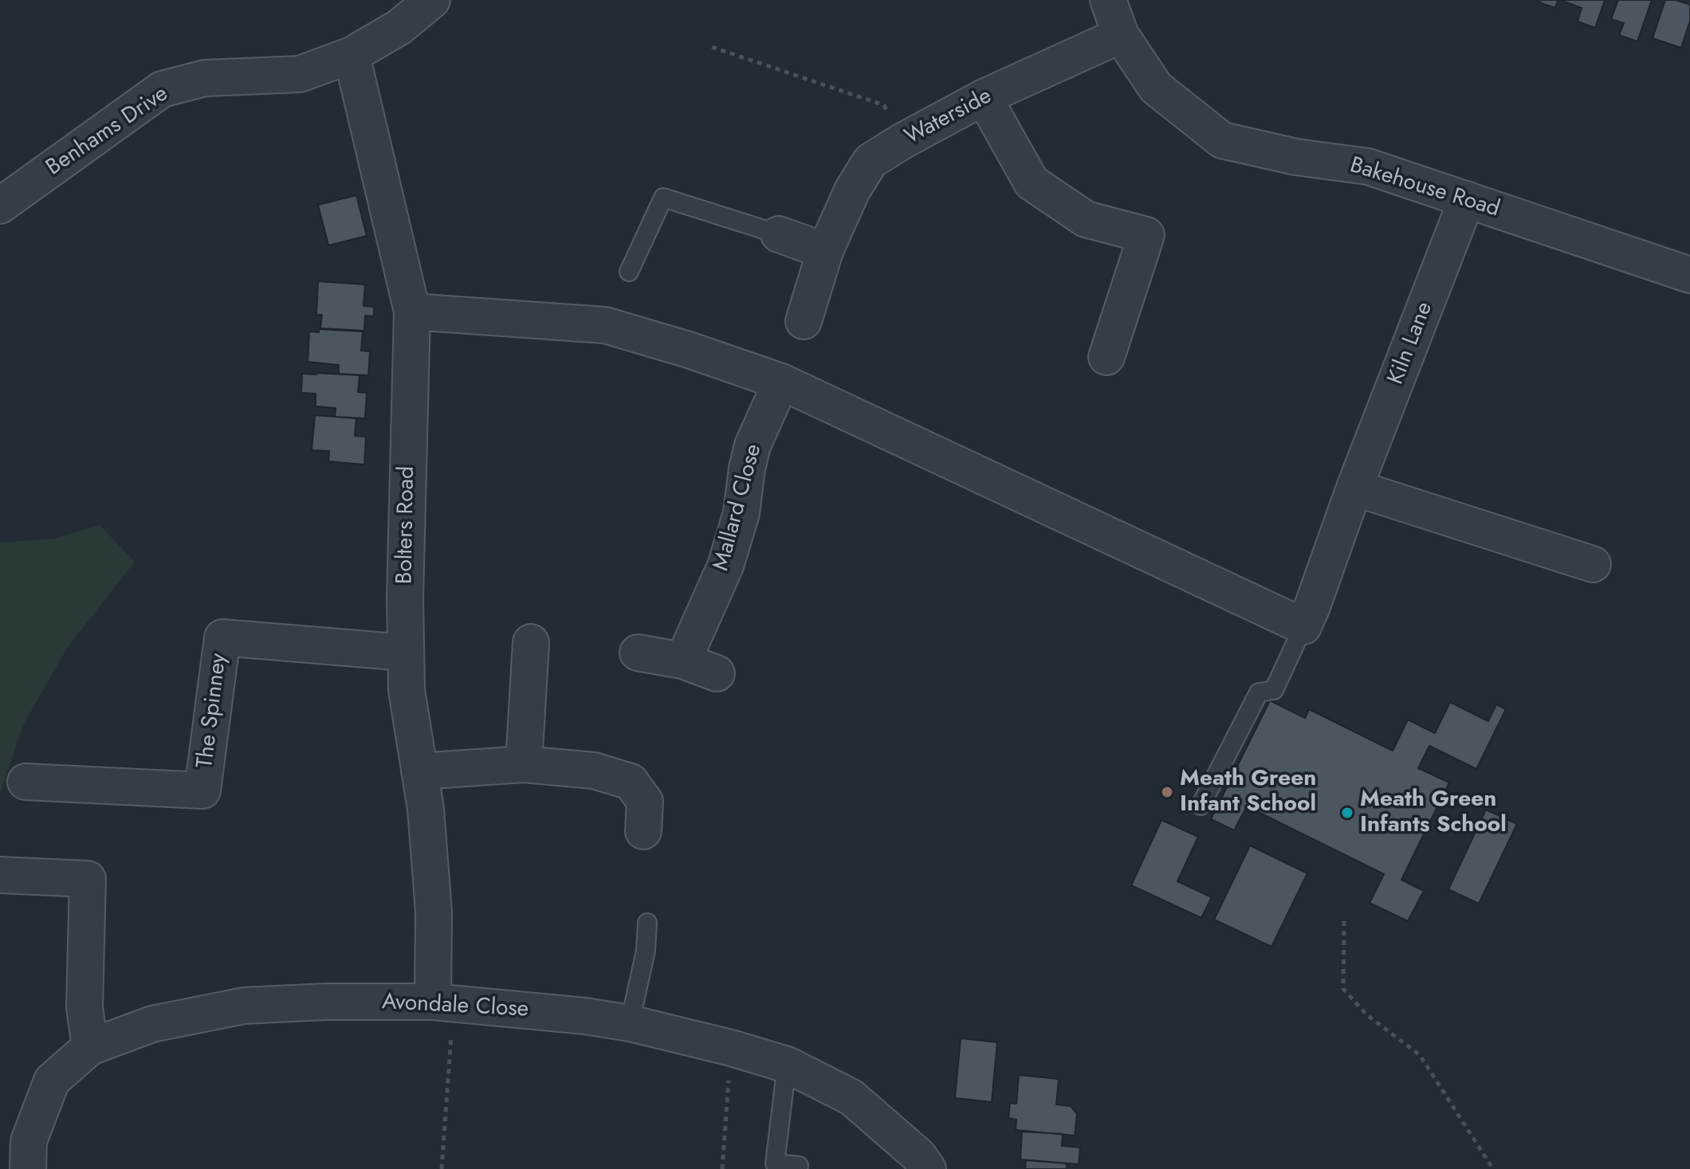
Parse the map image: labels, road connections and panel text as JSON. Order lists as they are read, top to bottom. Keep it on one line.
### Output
{"streets":{"street":["Waterside","Benhams Drive","Bakehouse Road","Kiln Lane","Mallard Close","Bolters Road","The Spinney","Avondale Close"]},"crossings":[["Waterside","Bakehouse Road"],["Benhams Drive","Bolters Road"],["Bakehouse Road","Kiln Lane"],["Bolters Road","The Spinney"],["Bolters Road","Avondale Close"]],"places":["Meath Green Infant School","Meath Green Infants School"]}
